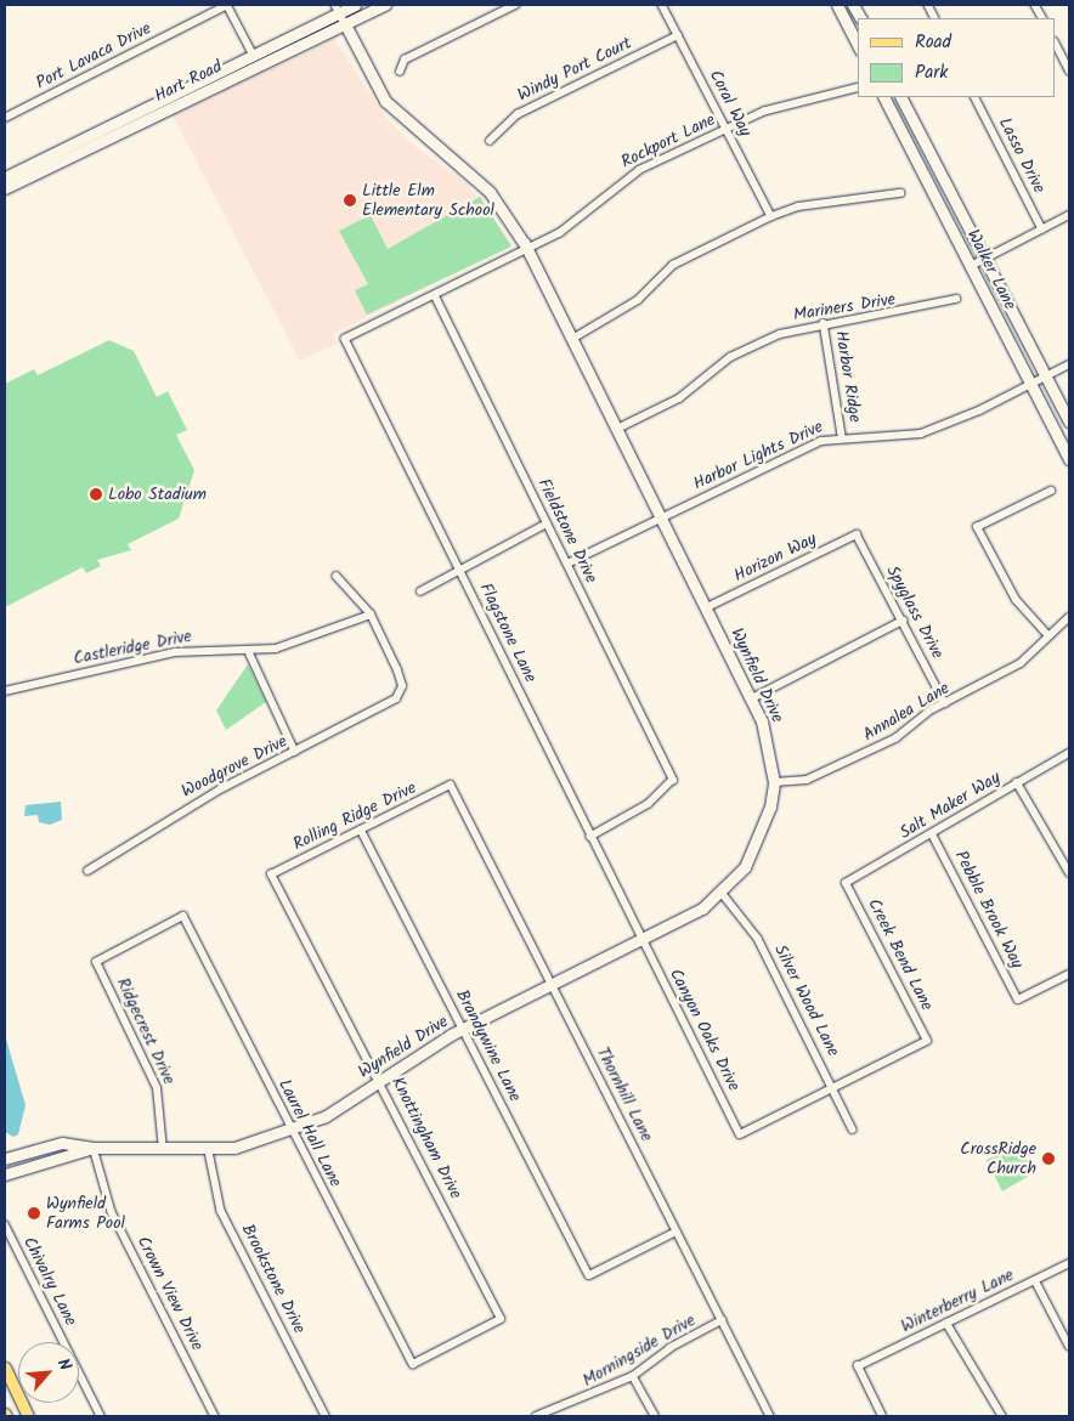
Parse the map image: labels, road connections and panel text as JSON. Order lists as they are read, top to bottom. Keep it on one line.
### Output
{"streets":{"street":["Port Lavaca Drive","Windy Port Court","Hart Road","Coral Way","Rockport Lane","Lasso Drive","Walker Lane","Mariners Drive","Harbor Ridge","Harbor Lights Drive","Fieldstone Drive","Horizon Way","Spyglass Drive","Flagstone Lane","Castleridge Drive","Wynfield Drive","Annalea Lane","Woodgrove Drive","Salt Maker Way","Rolling Ridge Drive","Pebble Brook Way","Creek Bend Lane","Silver Wood Lane","Canyon Oaks Drive","Ridgecrest Drive","Brandywine Lane","Thornhill Lane","Laurel Hall Lane","Knottingham Drive","Brookstone Drive","Chivalry Lane","Crown View Drive","Winterberry Lane","Morningside Drive"]},"crossings":[["Windy Port Court","Coral Way"],["Hart Road","Wynfield Drive"],["Coral Way","Rockport Lane"],["Rockport Lane","Fieldstone Drive"],["Rockport Lane","Flagstone Lane"],["Rockport Lane","Wynfield Drive"],["Walker Lane","Harbor Lights Drive"],["Mariners Drive","Harbor Ridge"],["Mariners Drive","Wynfield Drive"],["Harbor Ridge","Harbor Lights Drive"],["Harbor Lights Drive","Fieldstone Drive"],["Harbor Lights Drive","Wynfield Drive"],["Fieldstone Drive","Flagstone Lane"],["Horizon Way","Spyglass Drive"],["Horizon Way","Wynfield Drive"],["Spyglass Drive","Annalea Lane"],["Flagstone Lane","Wynfield Drive"],["Flagstone Lane","Canyon Oaks Drive"],["Castleridge Drive","Woodgrove Drive"],["Wynfield Drive","Annalea Lane"],["Wynfield Drive","Silver Wood Lane"],["Wynfield Drive","Canyon Oaks Drive"],["Wynfield Drive","Ridgecrest Drive"],["Wynfield Drive","Brandywine Lane"],["Wynfield Drive","Thornhill Lane"],["Wynfield Drive","Laurel Hall Lane"],["Wynfield Drive","Knottingham Drive"],["Wynfield Drive","Brookstone Drive"],["Wynfield Drive","Crown View Drive"],["Salt Maker Way","Pebble Brook Way"],["Salt Maker Way","Creek Bend Lane"],["Rolling Ridge Drive","Brandywine Lane"],["Rolling Ridge Drive","Thornhill Lane"],["Rolling Ridge Drive","Knottingham Drive"],["Creek Bend Lane","Silver Wood Lane"],["Creek Bend Lane","Canyon Oaks Drive"],["Silver Wood Lane","Canyon Oaks Drive"],["Ridgecrest Drive","Laurel Hall Lane"],["Brandywine Lane","Thornhill Lane"],["Thornhill Lane","Morningside Drive"],["Laurel Hall Lane","Knottingham Drive"]],"places":["Little Elm Elementary School","Lobo Stadium","CrossRidge Church","Wynfield Farms Pool"],"legend":["Road","Park"],"north":"top right"}
